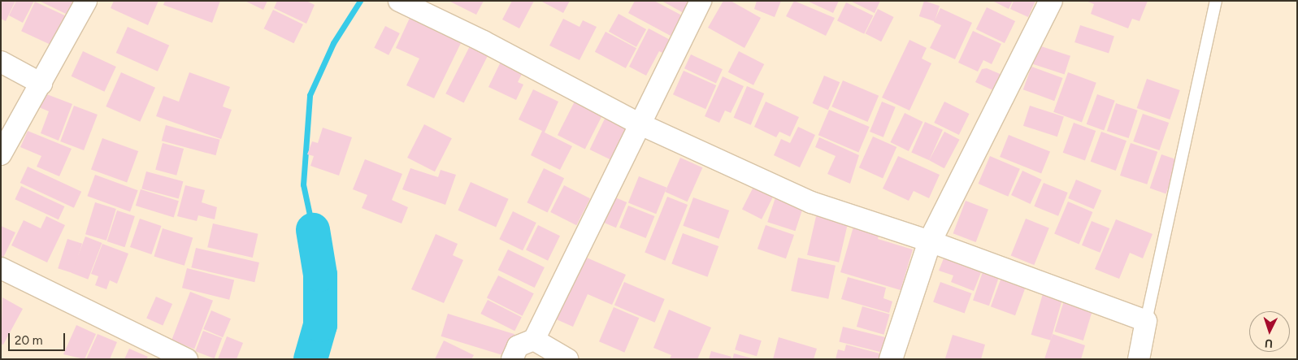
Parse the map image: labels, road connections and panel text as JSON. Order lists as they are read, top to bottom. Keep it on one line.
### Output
{"scale_bar":"20 m","north":"bottom"}
